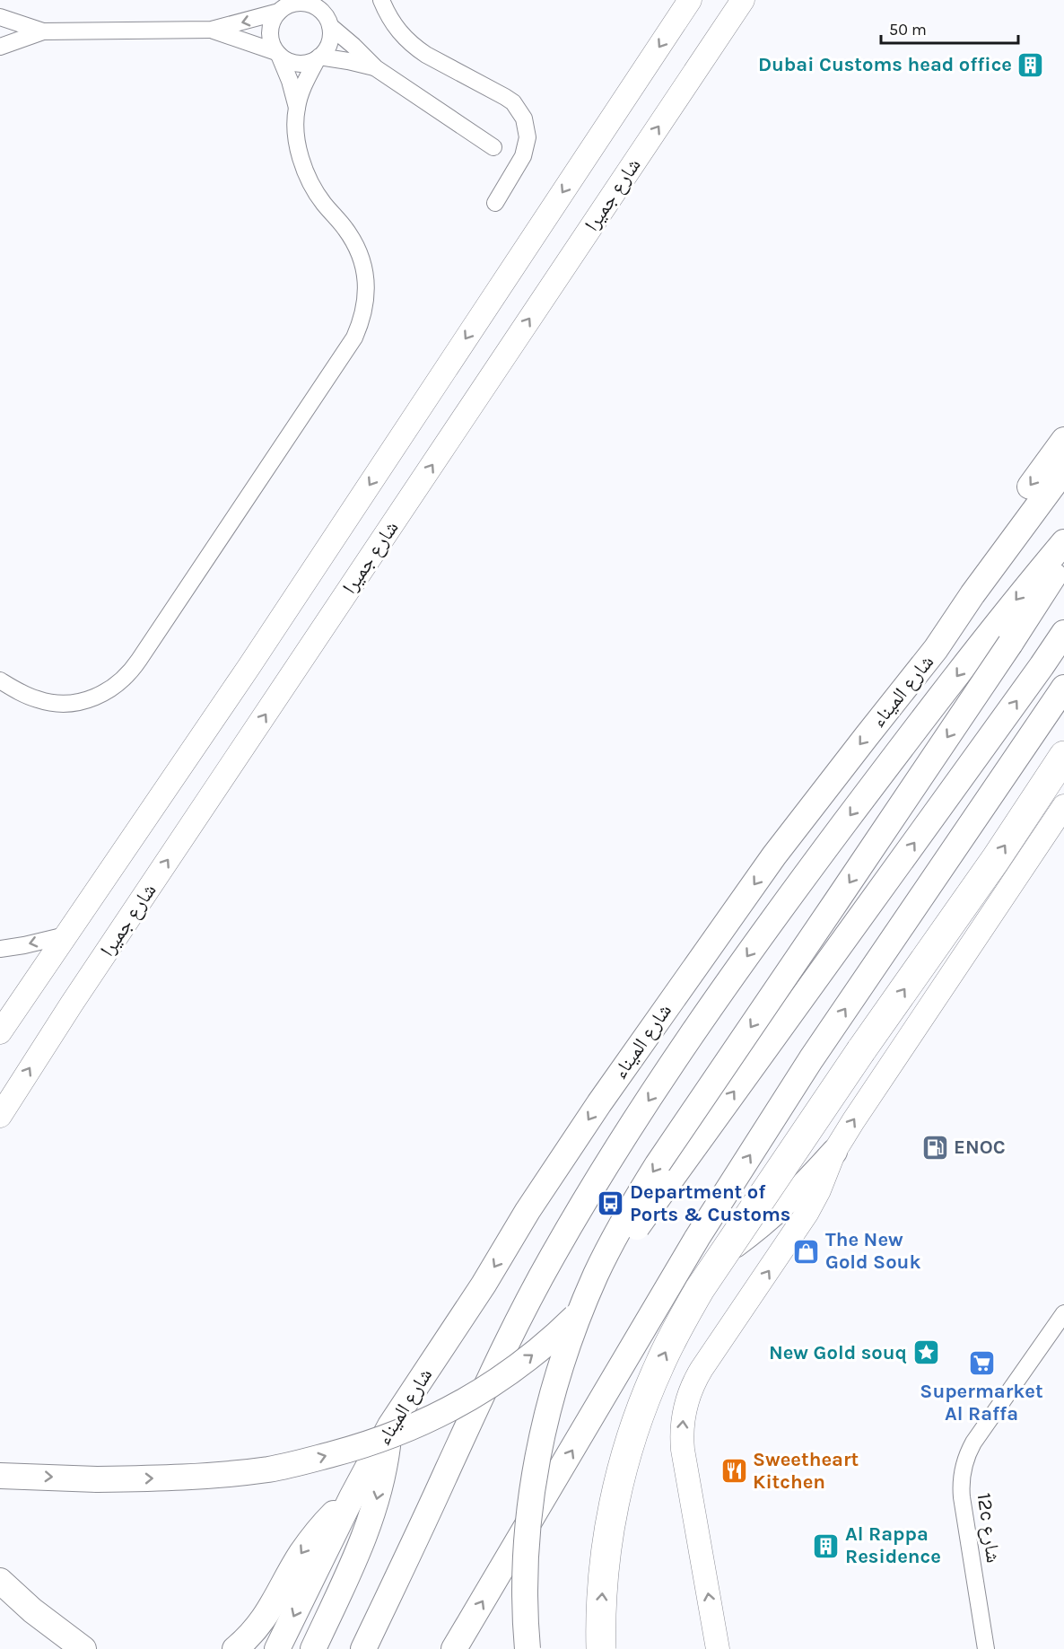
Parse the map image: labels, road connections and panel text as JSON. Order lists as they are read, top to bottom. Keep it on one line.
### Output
{"streets":{"main road":["شارع الميناء"],"street":["شارع جميرا","12c شارع"]},"places":{"building":["Dubai Customs head office","Al Rappa Residence"],"fuel station":["ENOC"],"bus stop":["Department of Ports & Customs"],"shop":["The New Gold Souk"],"place":["New Gold souq"],"supermarket":["Supermarket Al Raffa"],"restaurant":["Sweetheart Kitchen"]},"scale_bar":"50 m"}
